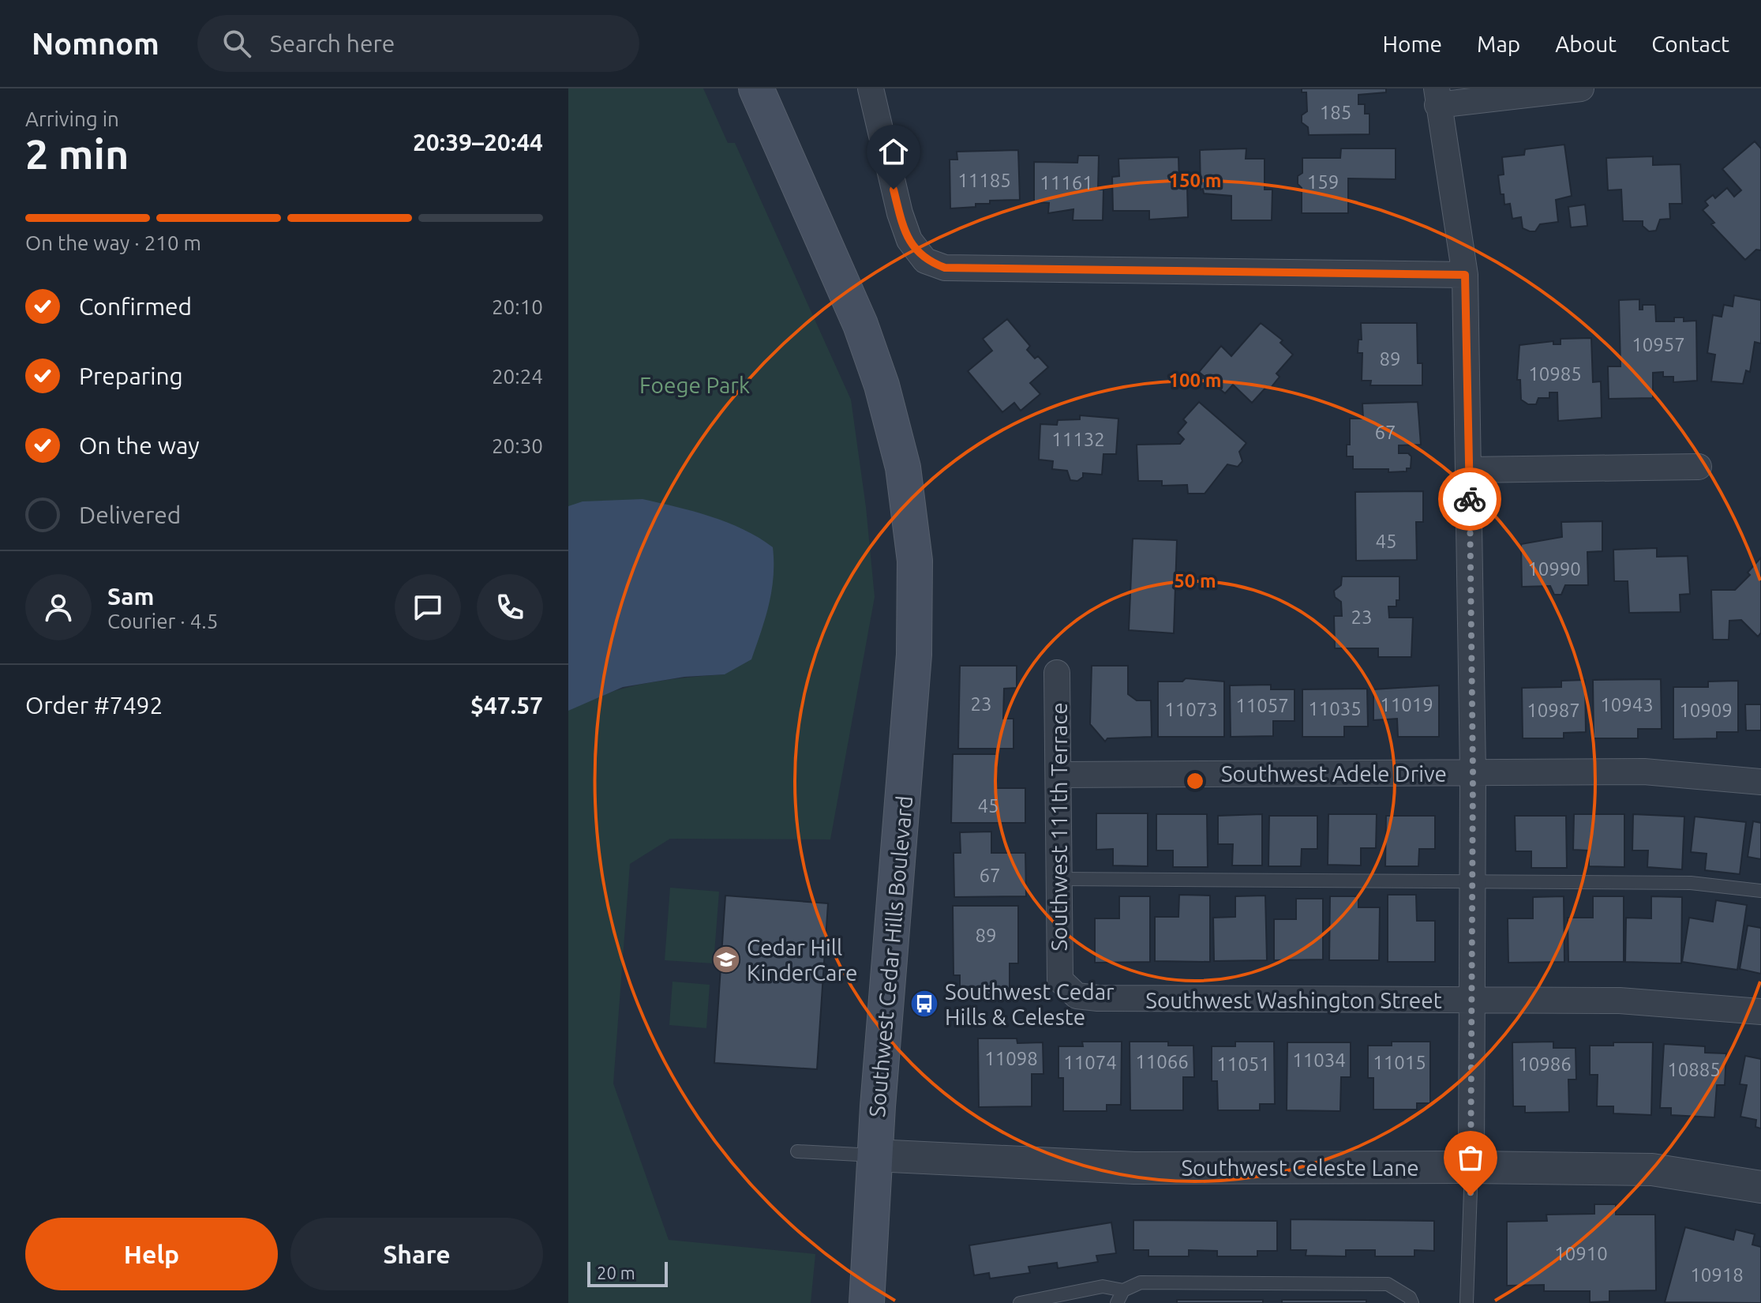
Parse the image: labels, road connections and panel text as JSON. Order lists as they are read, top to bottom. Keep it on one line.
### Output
{"streets":{"main road":["Southwest Cedar Hills Boulevard"],"street":["Southwest Adele Drive","Southwest 111th Terrace","Southwest Washington Street","Southwest Celeste Lane"]},"crossings":[["Southwest Adele Drive","Southwest 111th Terrace"],["Southwest 111th Terrace","Southwest Washington Street"],["Southwest Cedar Hills Boulevard","Southwest Celeste Lane"]],"parks":["Foege Park"],"places":{"school or university":["Cedar Hill KinderCare"],"bus stop":["Southwest Cedar Hills & Celeste"]},"house_numbers":["185","11185","159","11161","10957","89","10985","67","11132","45","10990","23","23","11019","10943","11057","11035","11073","10987","10909","45","67","89","11098","11034","11066","11074","11015","11051","10986","10885","10910","10918"],"scale_bar":"20 m","page":{"header":"Nomnom","search":"Search here","nav":["Home","Map","About","Contact"],"heading":["2 min","Arriving in","20:39–20:44"],"panel":["Sam","Courier · 4.5","Order #7492","$47.57"],"bar":"On the way · 210 m","list":[["Confirmed","20:10"],["Preparing","20:24"],["On the way","20:30"],"Delivered"],"buttons":["Help","Share"],"scale":"20 m"},"rings":["150 m","100 m","50 m"]}
